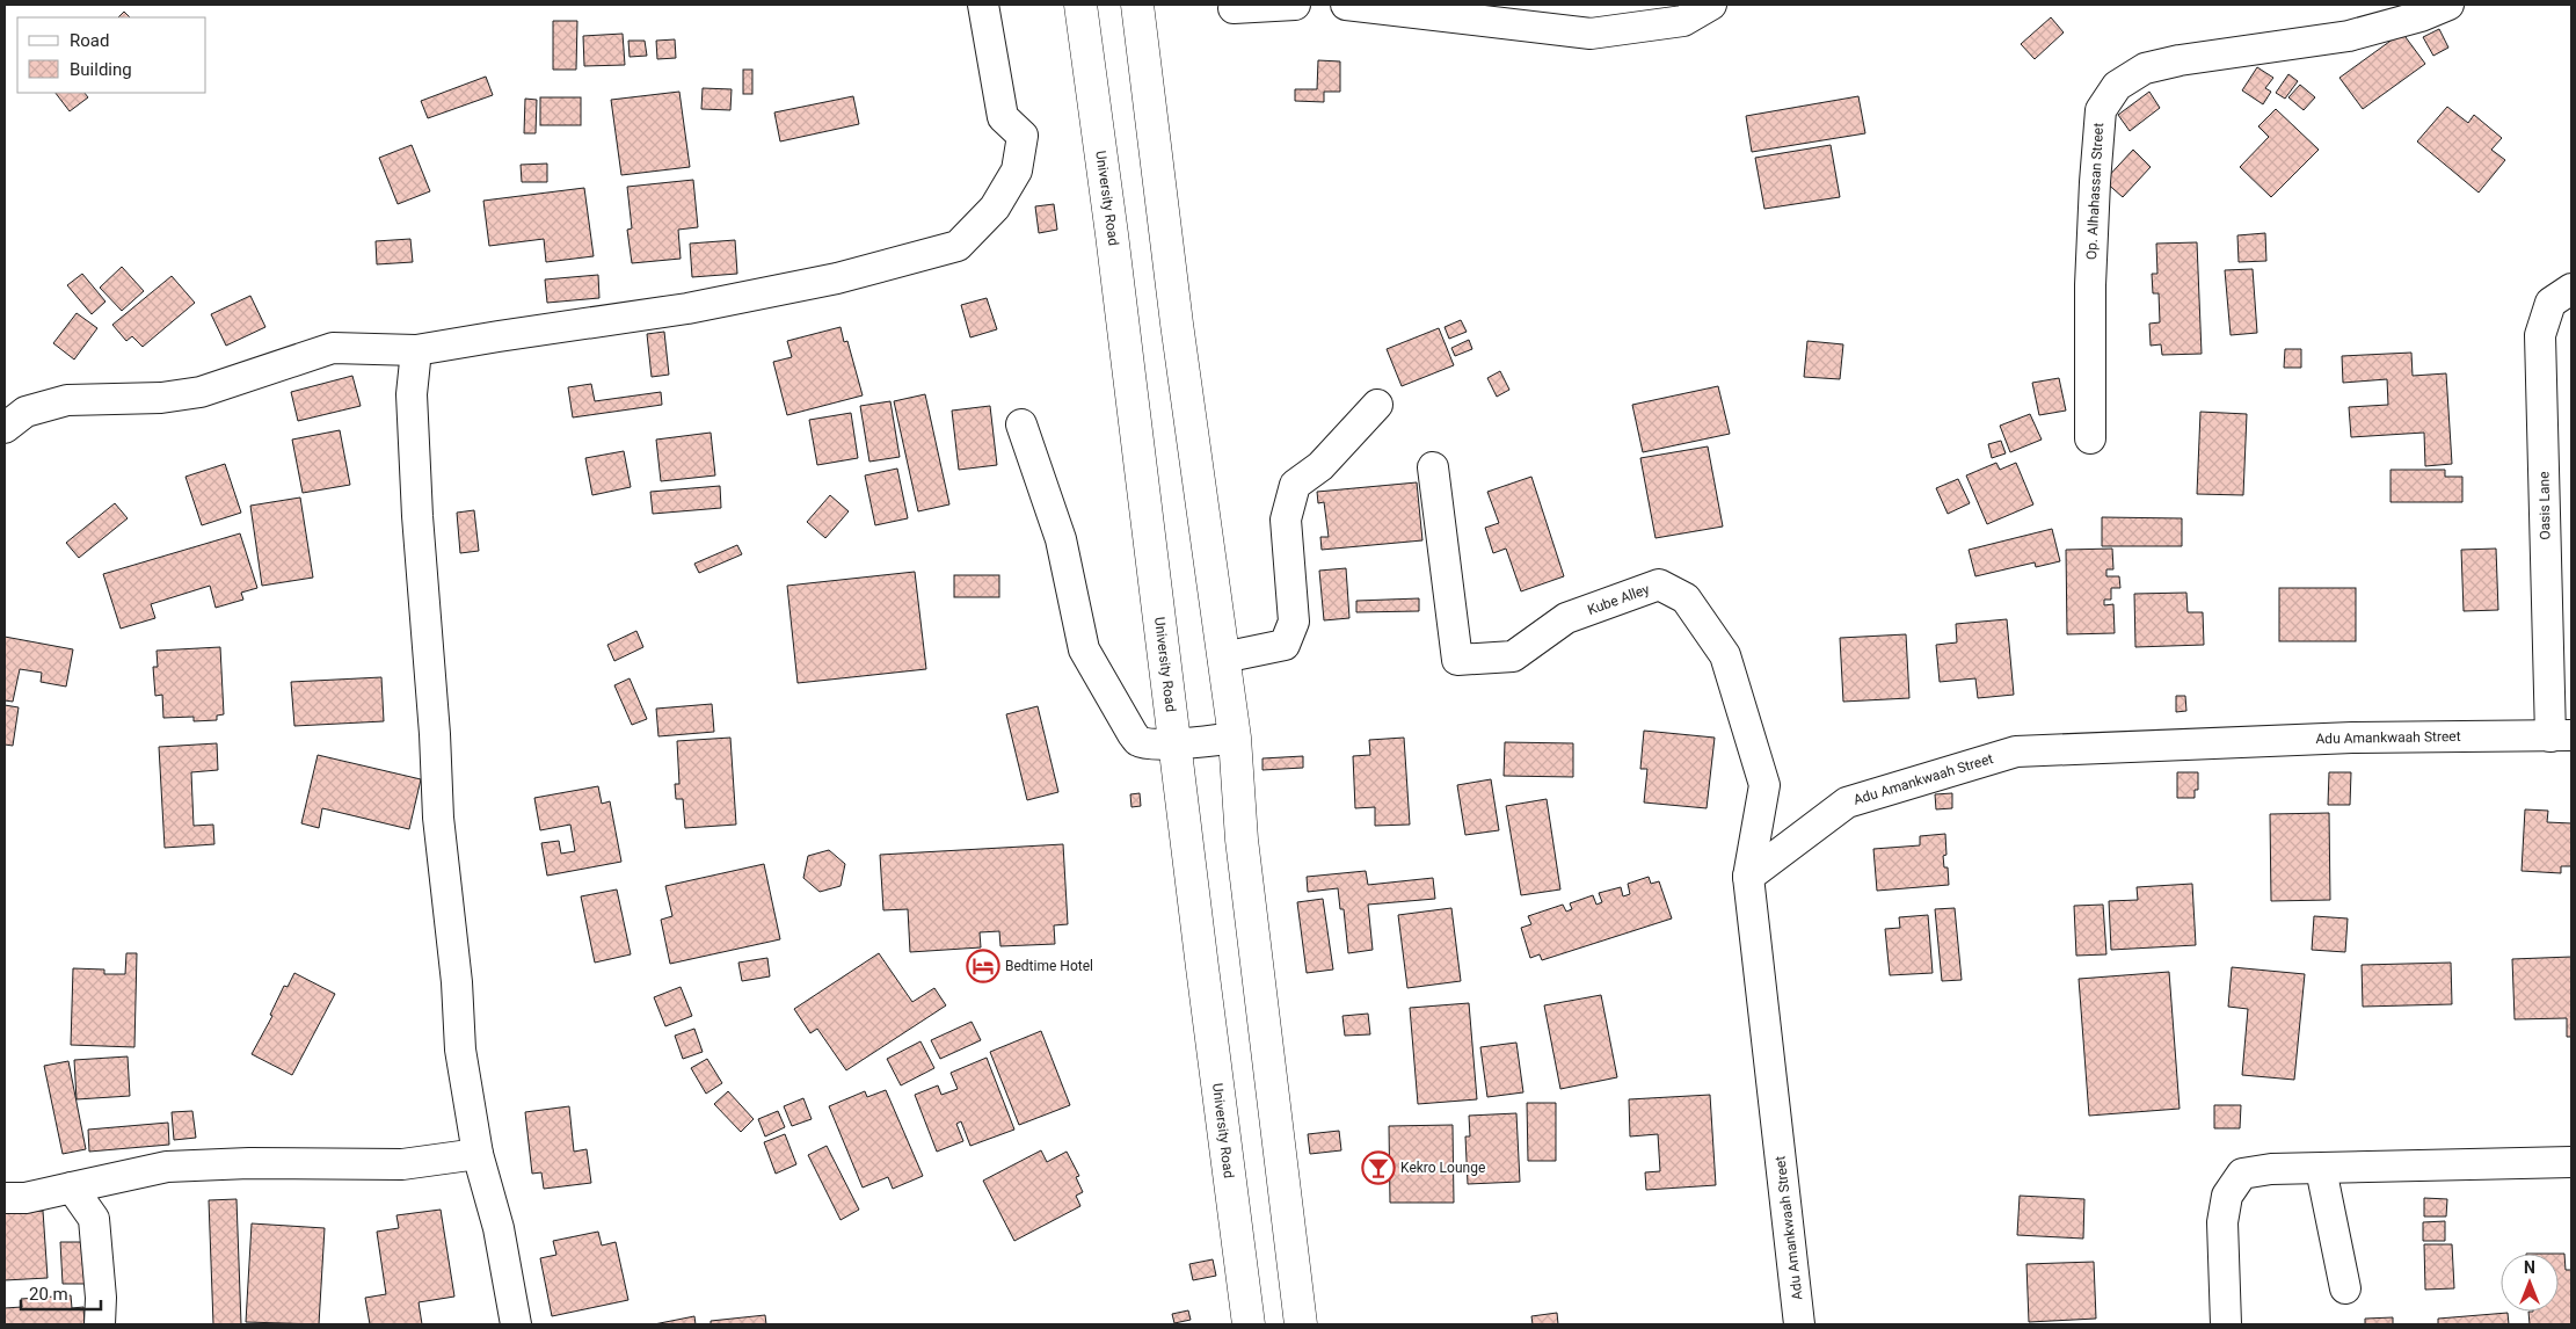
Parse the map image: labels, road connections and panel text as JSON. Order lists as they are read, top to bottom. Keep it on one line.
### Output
{"streets":{"highway":["University Road"],"street":["Op. Alhahassan Street","Oasis Lane","Kube Alley","Adu Amankwaah Street"]},"crossings":[["Oasis Lane","Adu Amankwaah Street"],["Kube Alley","Adu Amankwaah Street"]],"places":{"hotel":["Bedtime Hotel"],"bar":["Kekro Lounge"]},"legend":["Road","Building"],"scale_bar":"20 m","north":"top"}
